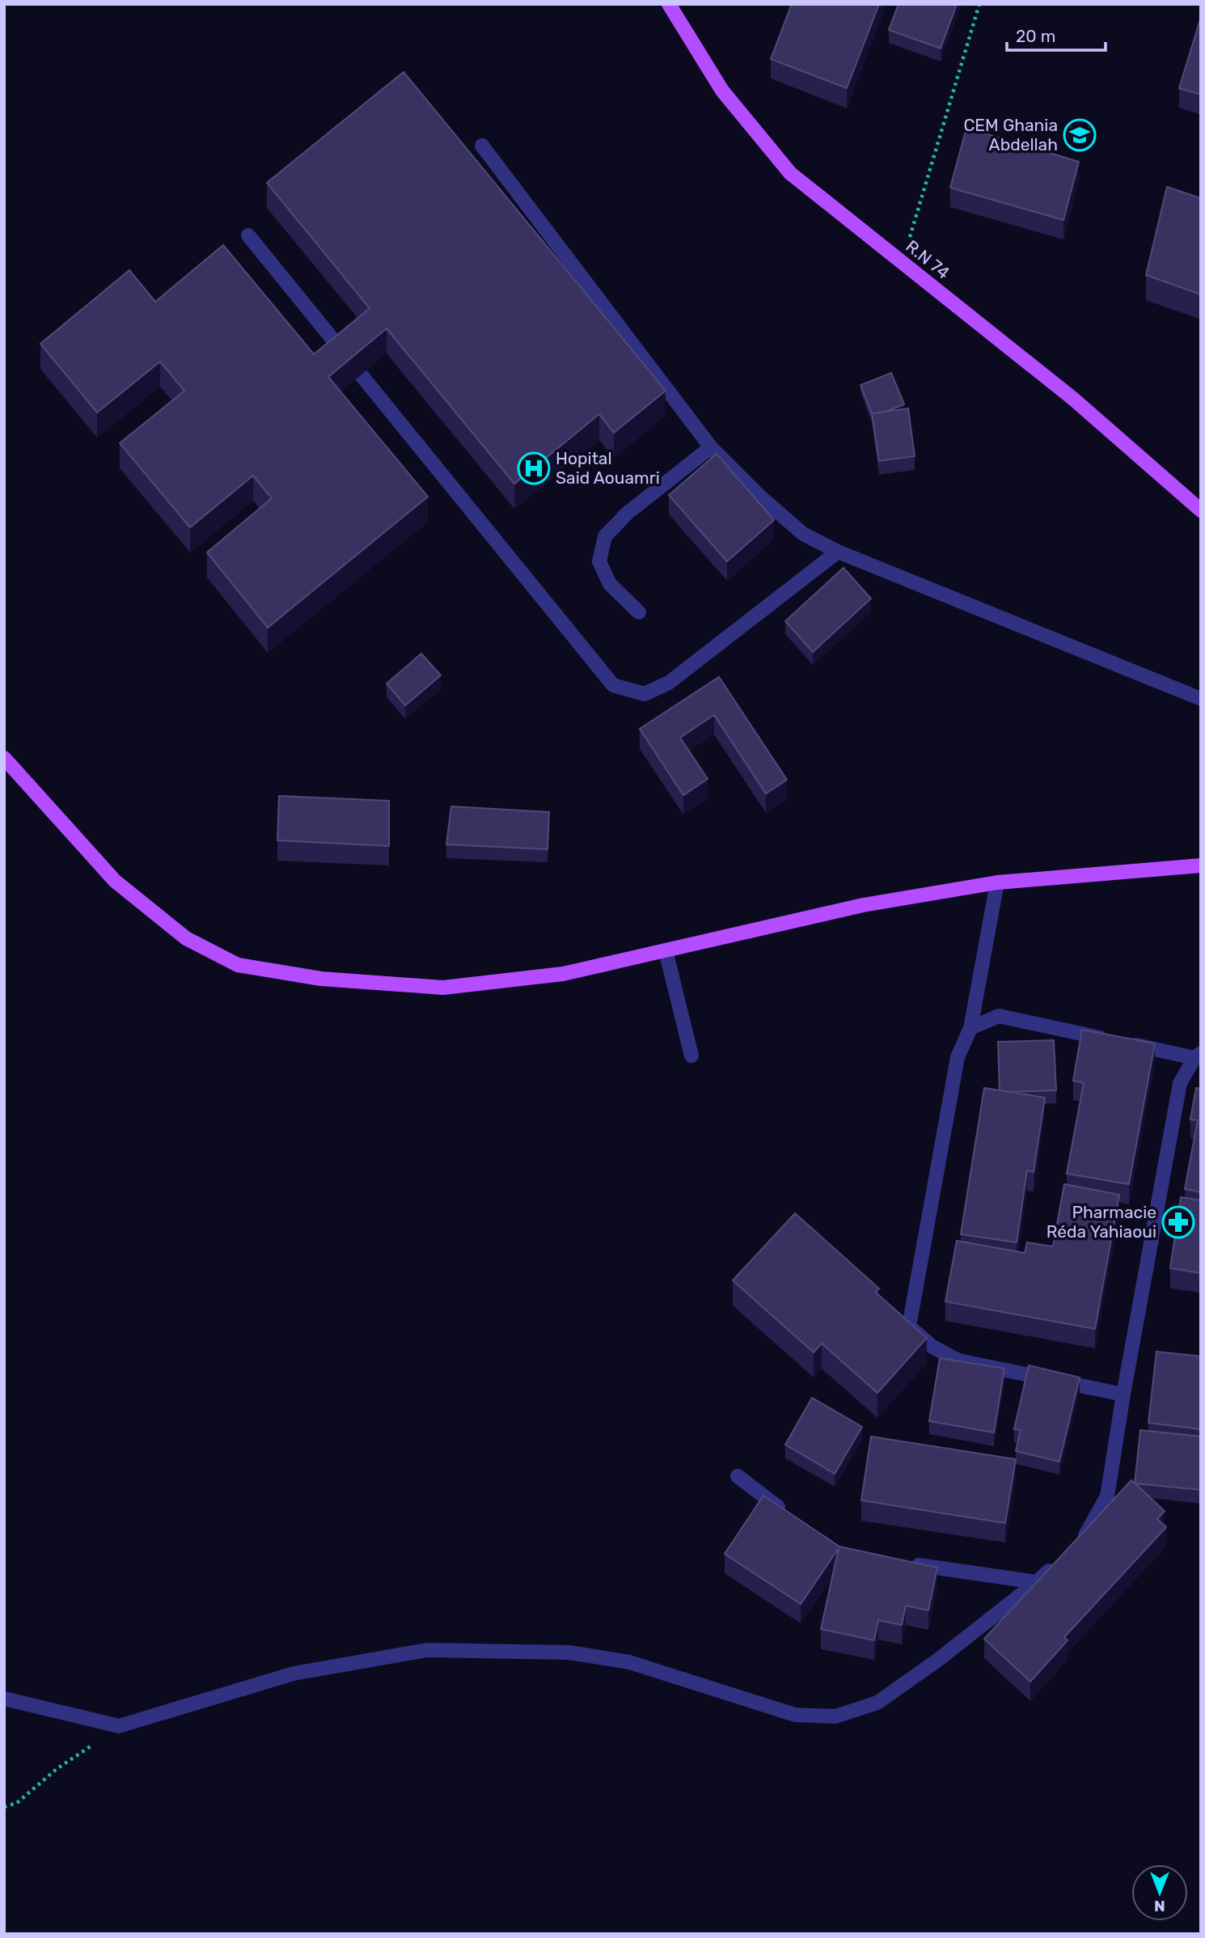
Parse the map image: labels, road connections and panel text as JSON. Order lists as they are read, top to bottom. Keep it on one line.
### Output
{"streets":{"main road":["R.N 74"]},"places":{"school or university":["CEM Ghania Abdellah"],"hospital":["Hopital Said Aouamri"],"pharmacy":["Pharmacie Réda Yahiaoui"]},"scale_bar":"20 m","north":"bottom"}
